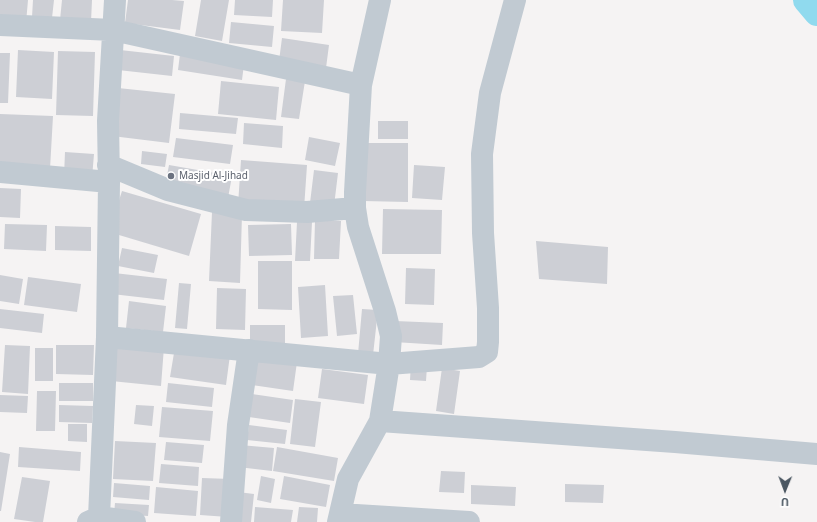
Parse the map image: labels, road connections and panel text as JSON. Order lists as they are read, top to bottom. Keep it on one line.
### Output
{"places":["Masjid Al-Jihad"],"north":"bottom"}
